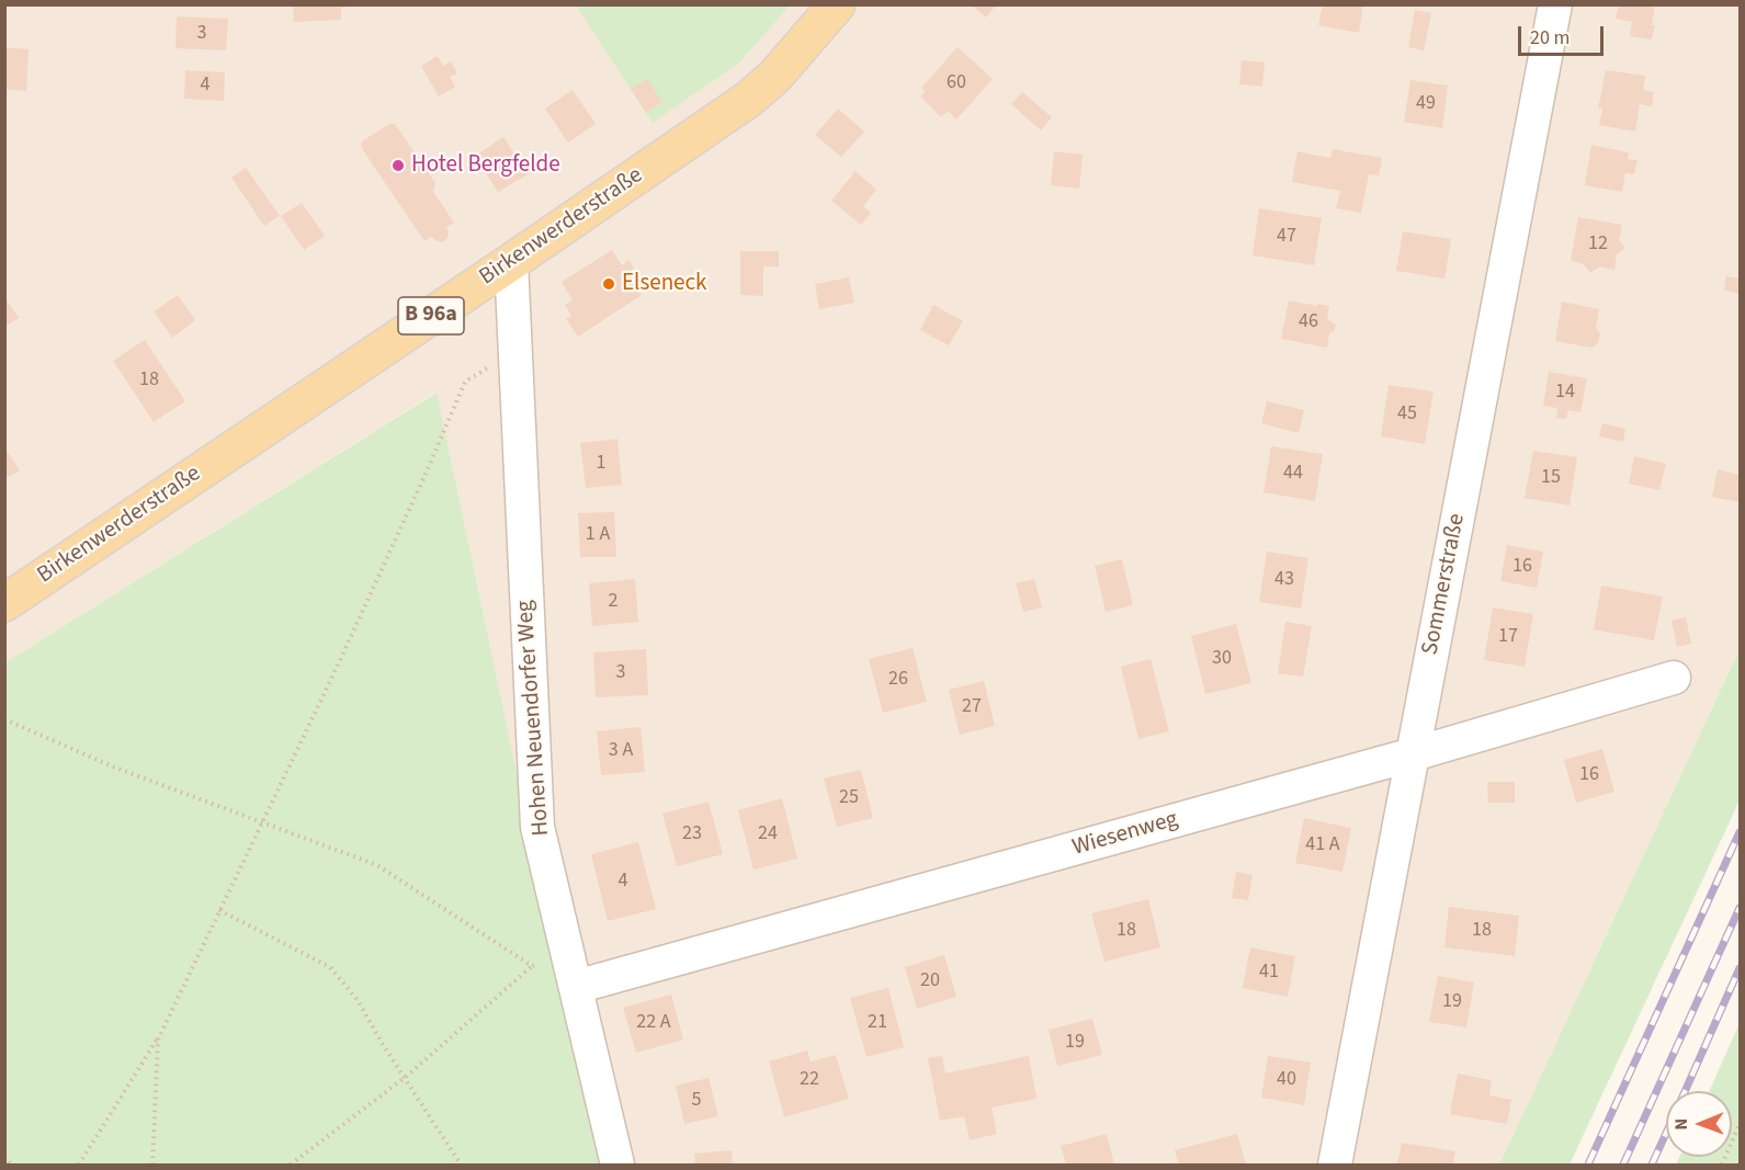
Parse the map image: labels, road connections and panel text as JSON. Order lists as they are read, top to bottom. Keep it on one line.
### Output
{"streets":{"main road":["Birkenwerderstraße","B 96a"],"street":["Sommerstraße","Hohen Neuendorfer Weg","Wiesenweg"]},"crossings":[["Birkenwerderstraße","Hohen Neuendorfer Weg"],["Sommerstraße","Wiesenweg"],["Hohen Neuendorfer Weg","Wiesenweg"]],"places":["Hotel Bergfelde","Elseneck"],"house_numbers":["3","60","4","49","47","12","46","18","14","45","1","44","15","1 A","16","43","2","17","30","3","26","27","3 A","16","25","23","24","41 A","4","18","18","41","20","19","22 A","21","19","22","40","5"],"scale_bar":"20 m","north":"left"}
